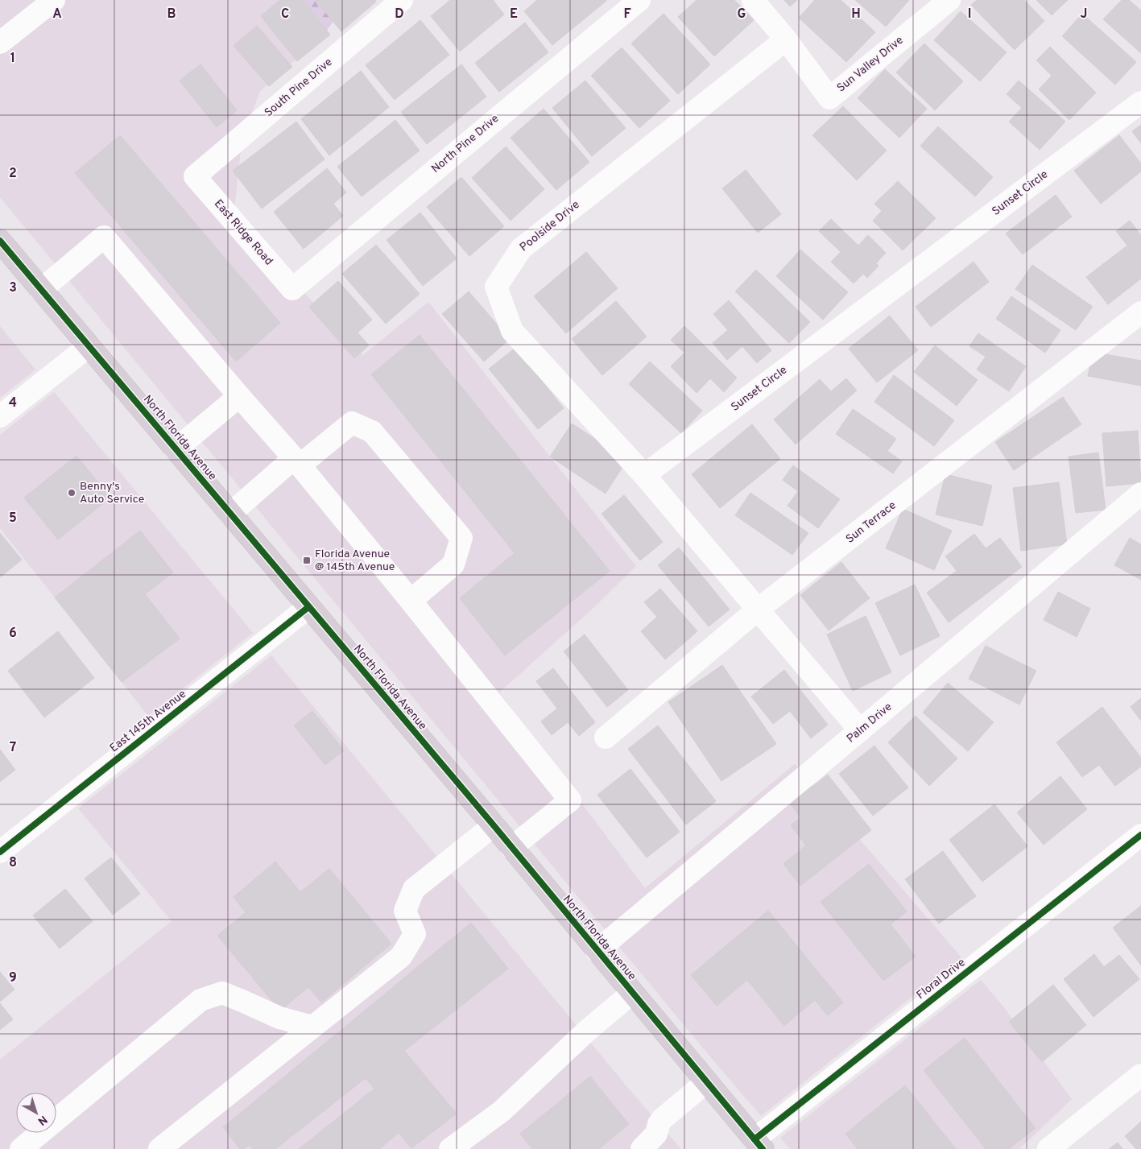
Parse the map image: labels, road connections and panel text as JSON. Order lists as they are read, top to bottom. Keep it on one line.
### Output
{"streets":{"main road":["North Florida Avenue"],"street":["Sun Valley Drive","South Pine Drive","North Pine Drive","Sunset Circle","Poolside Drive","East Ridge Road","Sun Terrace","East 145th Avenue","Palm Drive","Floral Drive"]},"crossings":[["Sun Valley Drive","Poolside Drive"],["South Pine Drive","East Ridge Road"],["North Pine Drive","East Ridge Road"],["Sunset Circle","Poolside Drive"],["North Florida Avenue","East 145th Avenue"],["North Florida Avenue","Palm Drive"],["North Florida Avenue","Floral Drive"]],"places":{"other":["Benny's Auto Service"],"transit":["Florida Avenue @ 145th Avenue"]},"north":"bottom right","grid":{"columns":["A","B","C","D","E","F","G","H","I","J"],"rows":["1","2","3","4","5","6","7","8","9"]}}
